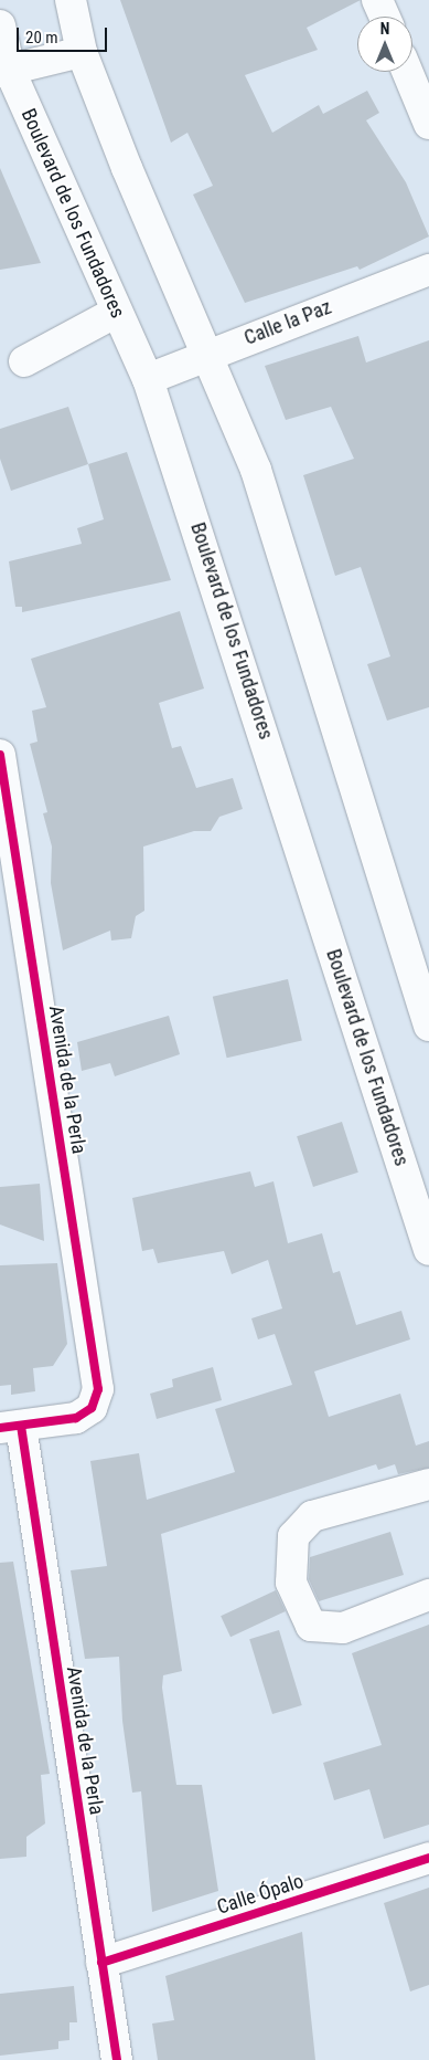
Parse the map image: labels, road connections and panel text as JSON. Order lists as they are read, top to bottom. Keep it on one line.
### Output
{"streets":{"main road":["Boulevard de los Fundadores","Calle la Paz","Avenida de la Perla","Calle Ópalo"]},"crossings":[["Boulevard de los Fundadores","Calle la Paz"],["Avenida de la Perla","Calle Ópalo"]],"scale_bar":"20 m","north":"top"}
